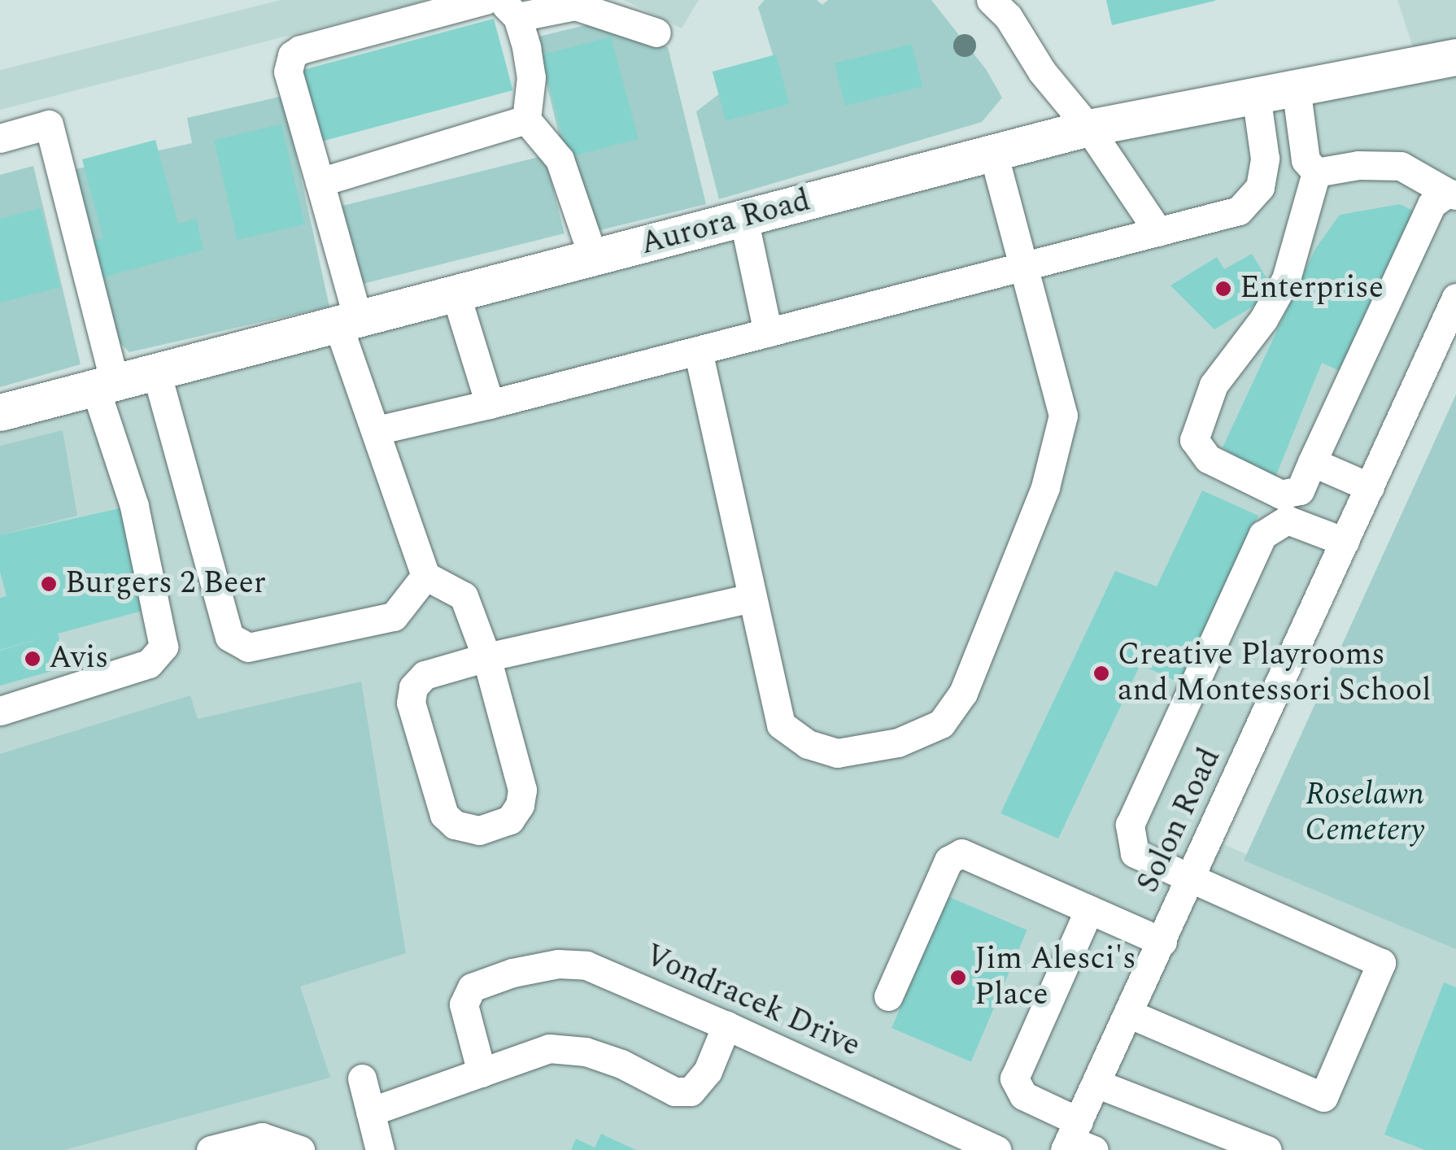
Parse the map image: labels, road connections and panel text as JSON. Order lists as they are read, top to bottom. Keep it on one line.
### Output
{"streets":{"main road":["Aurora Road"],"street":["Solon Road","Vondracek Drive"]},"parks":["Roselawn Cemetery"],"places":["Enterprise","Burgers 2 Beer","Avis","Creative Playrooms and Montessori School","Jim Alesci's Place"]}
